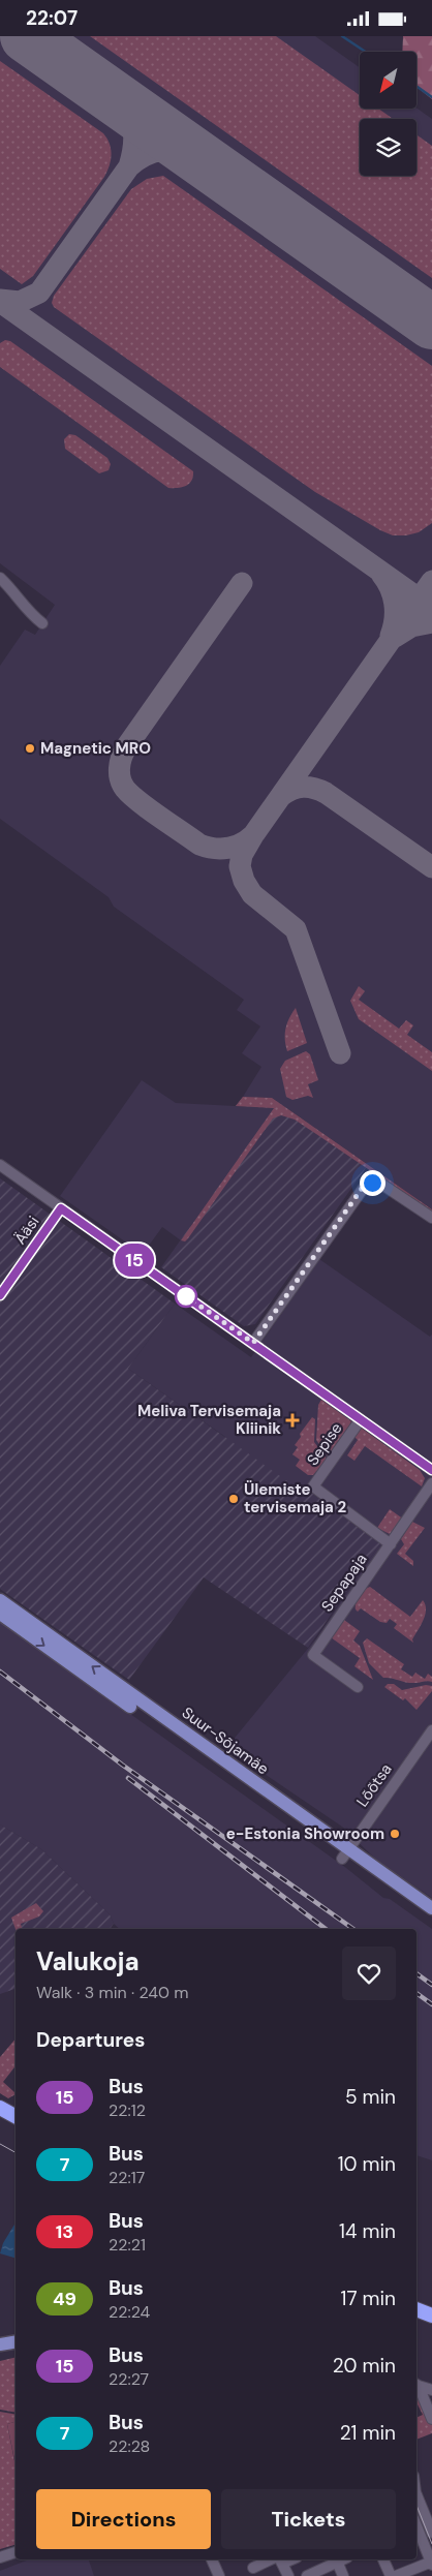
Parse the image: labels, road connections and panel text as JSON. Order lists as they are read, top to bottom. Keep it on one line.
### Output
{"streets":{"main road":["Suur-Sõjamäe"],"street":["Ääsi","Sepise","Sepapaja","Lõõtsa"]},"crossings":[["Sepise","Sepapaja"],["Suur-Sõjamäe","Lõõtsa"]],"places":{"other":["Magnetic MRO","Ülemiste tervisemaja 2","e-Estonia Showroom"],"health":["Meliva Tervisemaja Kliinik"]},"lines":["bus line 15"],"north":"bottom left","page":{"status":"22:07","on_map":"15","heading":[["Valukoja","Walk · 3 min · 240 m"],"Departures"],"list":[{"mark":"15","name":"Bus","note":"22:12","value":"5 min"},{"mark":"7","name":"Bus","note":"22:17","value":"10 min"},{"mark":"13","name":"Bus","note":"22:21","value":"14 min"},{"mark":"49","name":"Bus","note":"22:24","value":"17 min"},{"mark":"15","name":"Bus","note":"22:27","value":"20 min"},{"mark":"7","name":"Bus","note":"22:28","value":"21 min"}],"buttons":["Directions","Tickets"]}}
